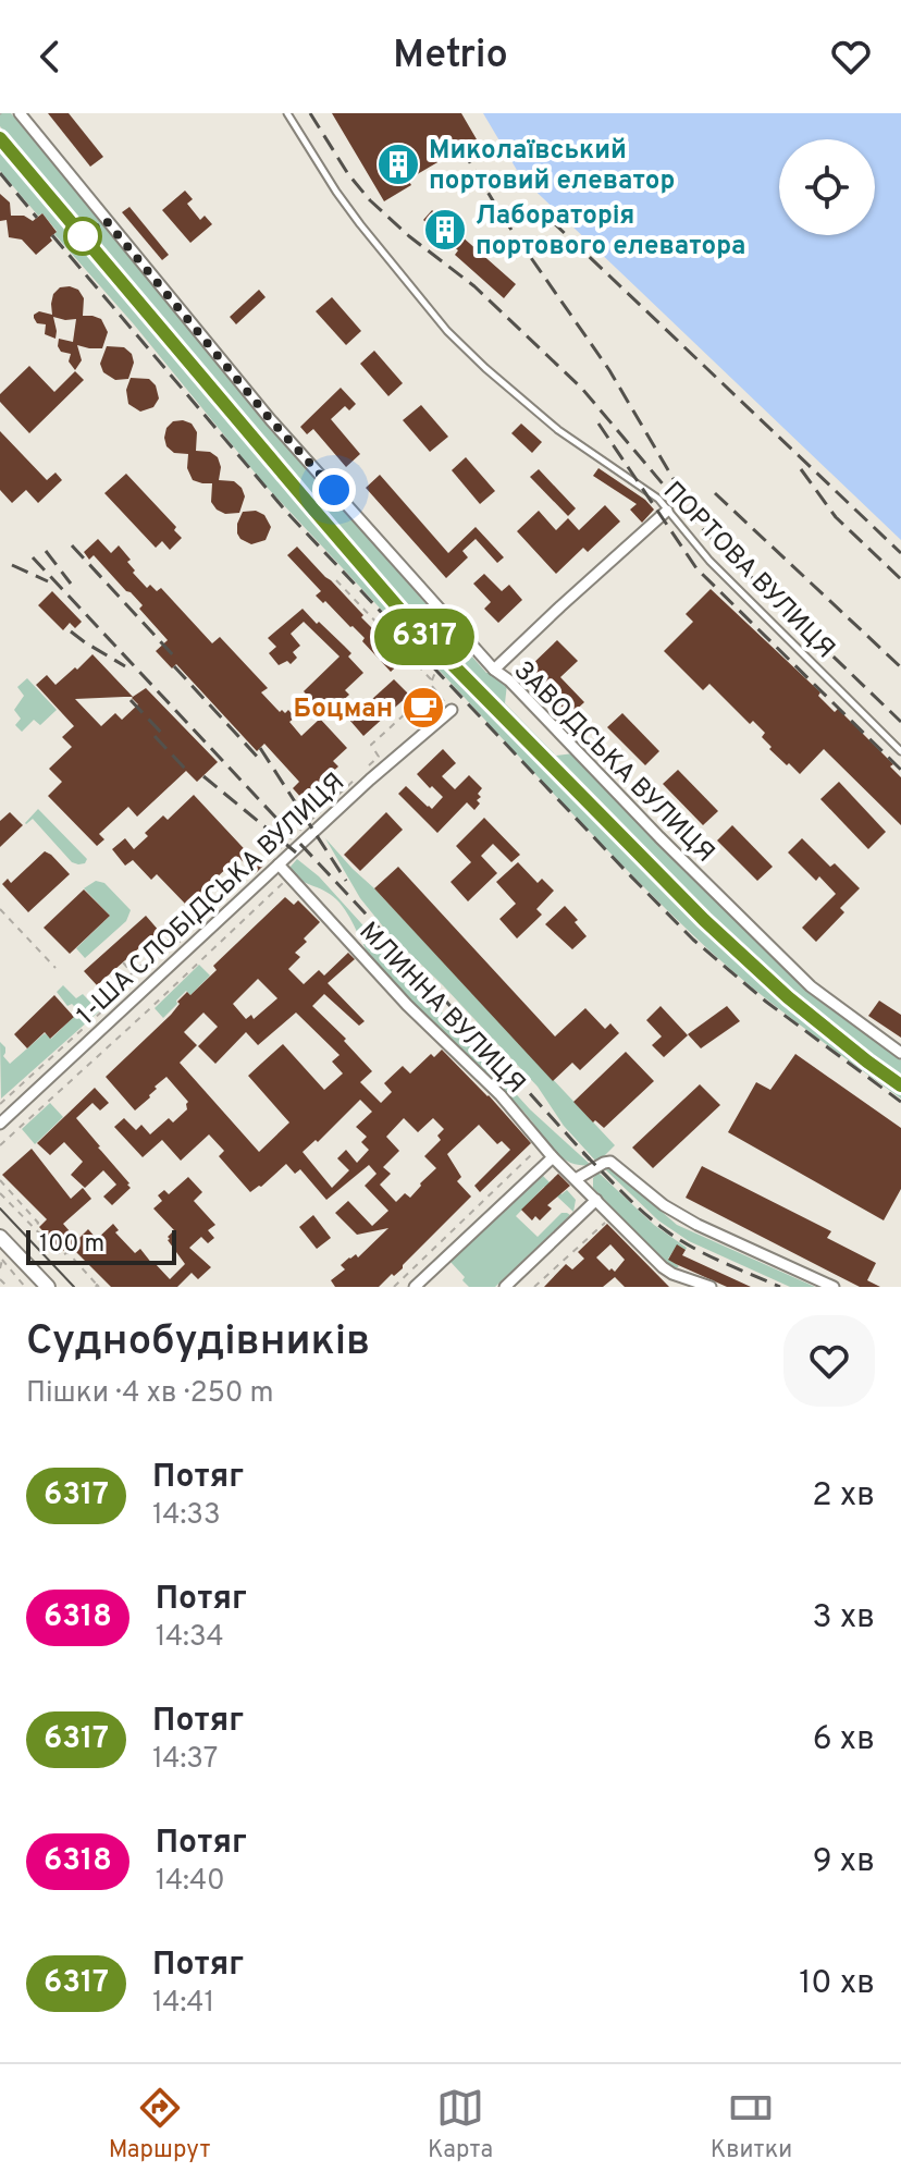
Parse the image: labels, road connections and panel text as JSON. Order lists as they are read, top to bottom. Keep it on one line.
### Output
{"streets":{"street":["ЗАВОДСЬКА ВУЛИЦЯ","1-ША СЛОБІДСЬКА ВУЛИЦЯ","МЛИННА ВУЛИЦЯ"],"lane":["ПОРТОВА ВУЛИЦЯ"]},"crossings":[["1-ША СЛОБІДСЬКА ВУЛИЦЯ","МЛИННА ВУЛИЦЯ"]],"places":{"building":["Миколаївський портовий елеватор","Лабораторія портового елеватора"],"cafe":["Боцман"]},"scale_bar":"100 m","page":{"header":"Metrio","on_map":"6317","scale":"100 m","heading":["Суднобудівників","Пішки · 4 хв · 250 m"],"list":[{"mark":"6317","name":"Потяг","note":"14:33","value":"2 хв"},{"mark":"6318","name":"Потяг","note":"14:34","value":"3 хв"},{"mark":"6317","name":"Потяг","note":"14:37","value":"6 хв"},{"mark":"6318","name":"Потяг","note":"14:40","value":"9 хв"},{"mark":"6317","name":"Потяг","note":"14:41","value":"10 хв"}],"tabs":["Маршрут","Карта","Квитки"]}}
